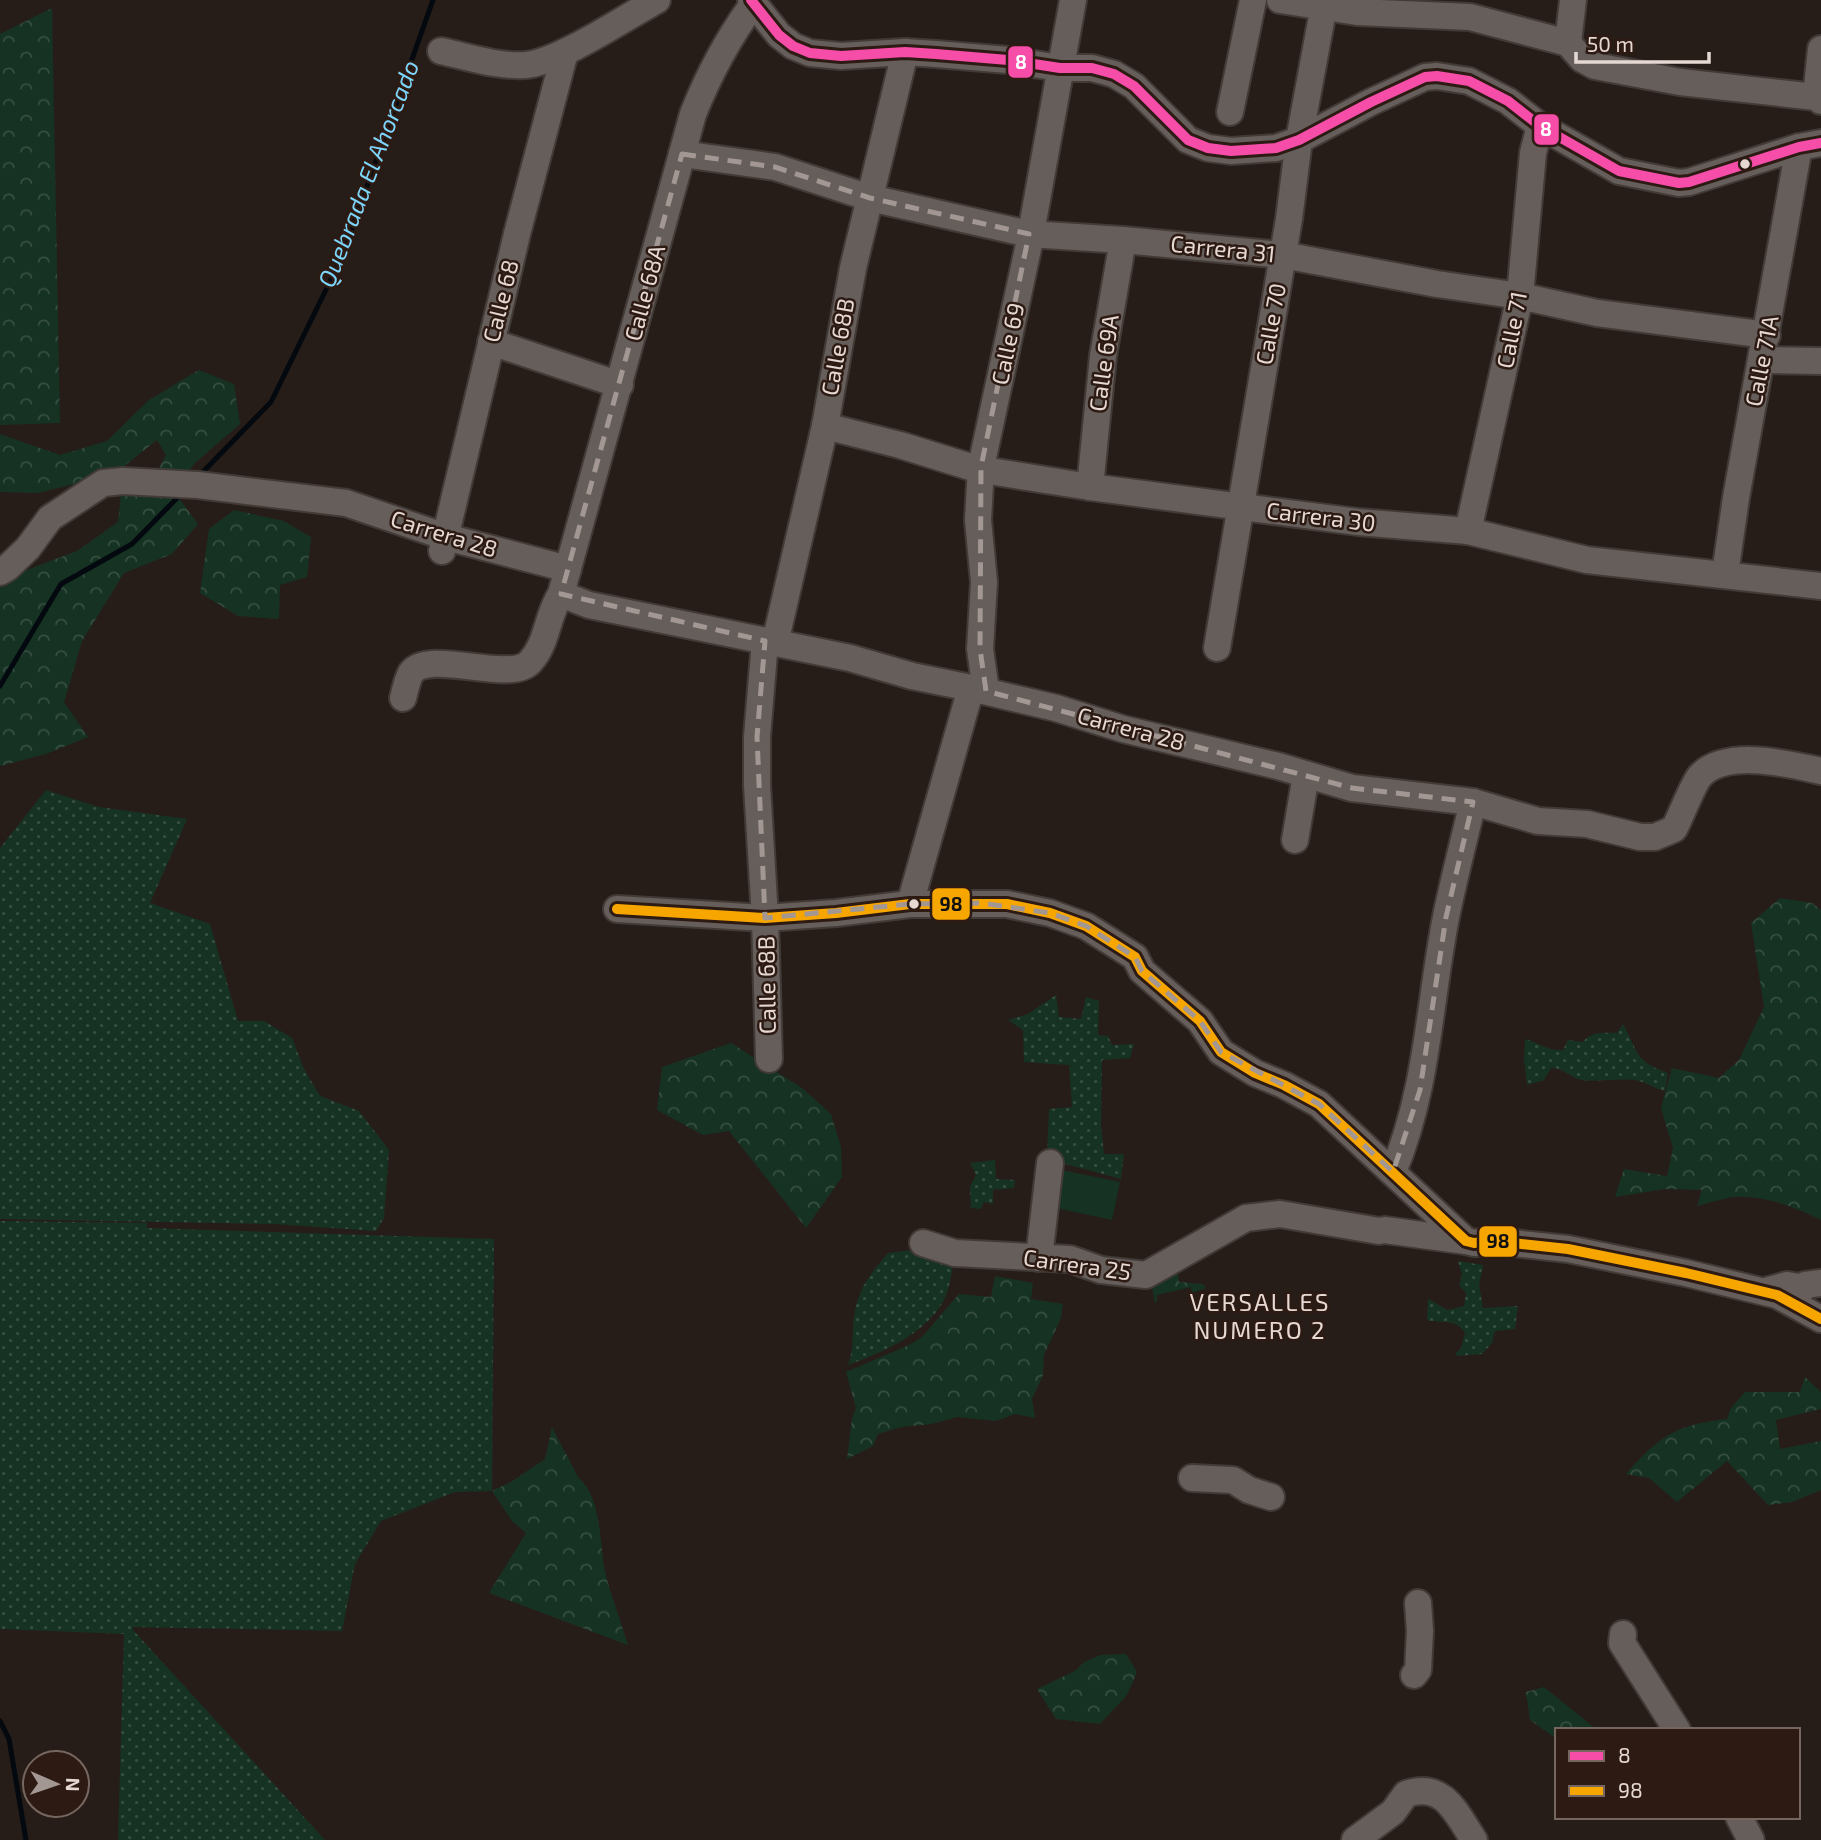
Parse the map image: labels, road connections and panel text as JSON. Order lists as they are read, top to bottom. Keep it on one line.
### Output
{"streets":{"street":["Carrera 31","Calle 68A","Calle 68","Calle 70","Calle 71","Calle 69","Calle 68B","Calle 71A","Calle 69A","Carrera 30","Carrera 28","Carrera 25"]},"crossings":[["Carrera 31","Calle 68A"],["Carrera 31","Calle 70"],["Carrera 31","Calle 71"],["Carrera 31","Calle 69"],["Carrera 31","Calle 68B"],["Carrera 31","Calle 71A"],["Carrera 31","Calle 69A"],["Calle 68A","Carrera 28"],["Calle 68","Carrera 28"],["Calle 70","Carrera 30"],["Calle 71","Carrera 30"],["Calle 69","Carrera 30"],["Calle 69","Carrera 28"],["Calle 68B","Carrera 30"],["Calle 68B","Carrera 28"],["Calle 71A","Carrera 30"],["Calle 69A","Carrera 30"]],"districts":["VERSALLES NUMERO 2"],"water":["Quebrada El Ahorcado"],"lines":["transit line 8","transit line 98"],"legend":["8","98"],"scale_bar":"50 m","north":"right"}
